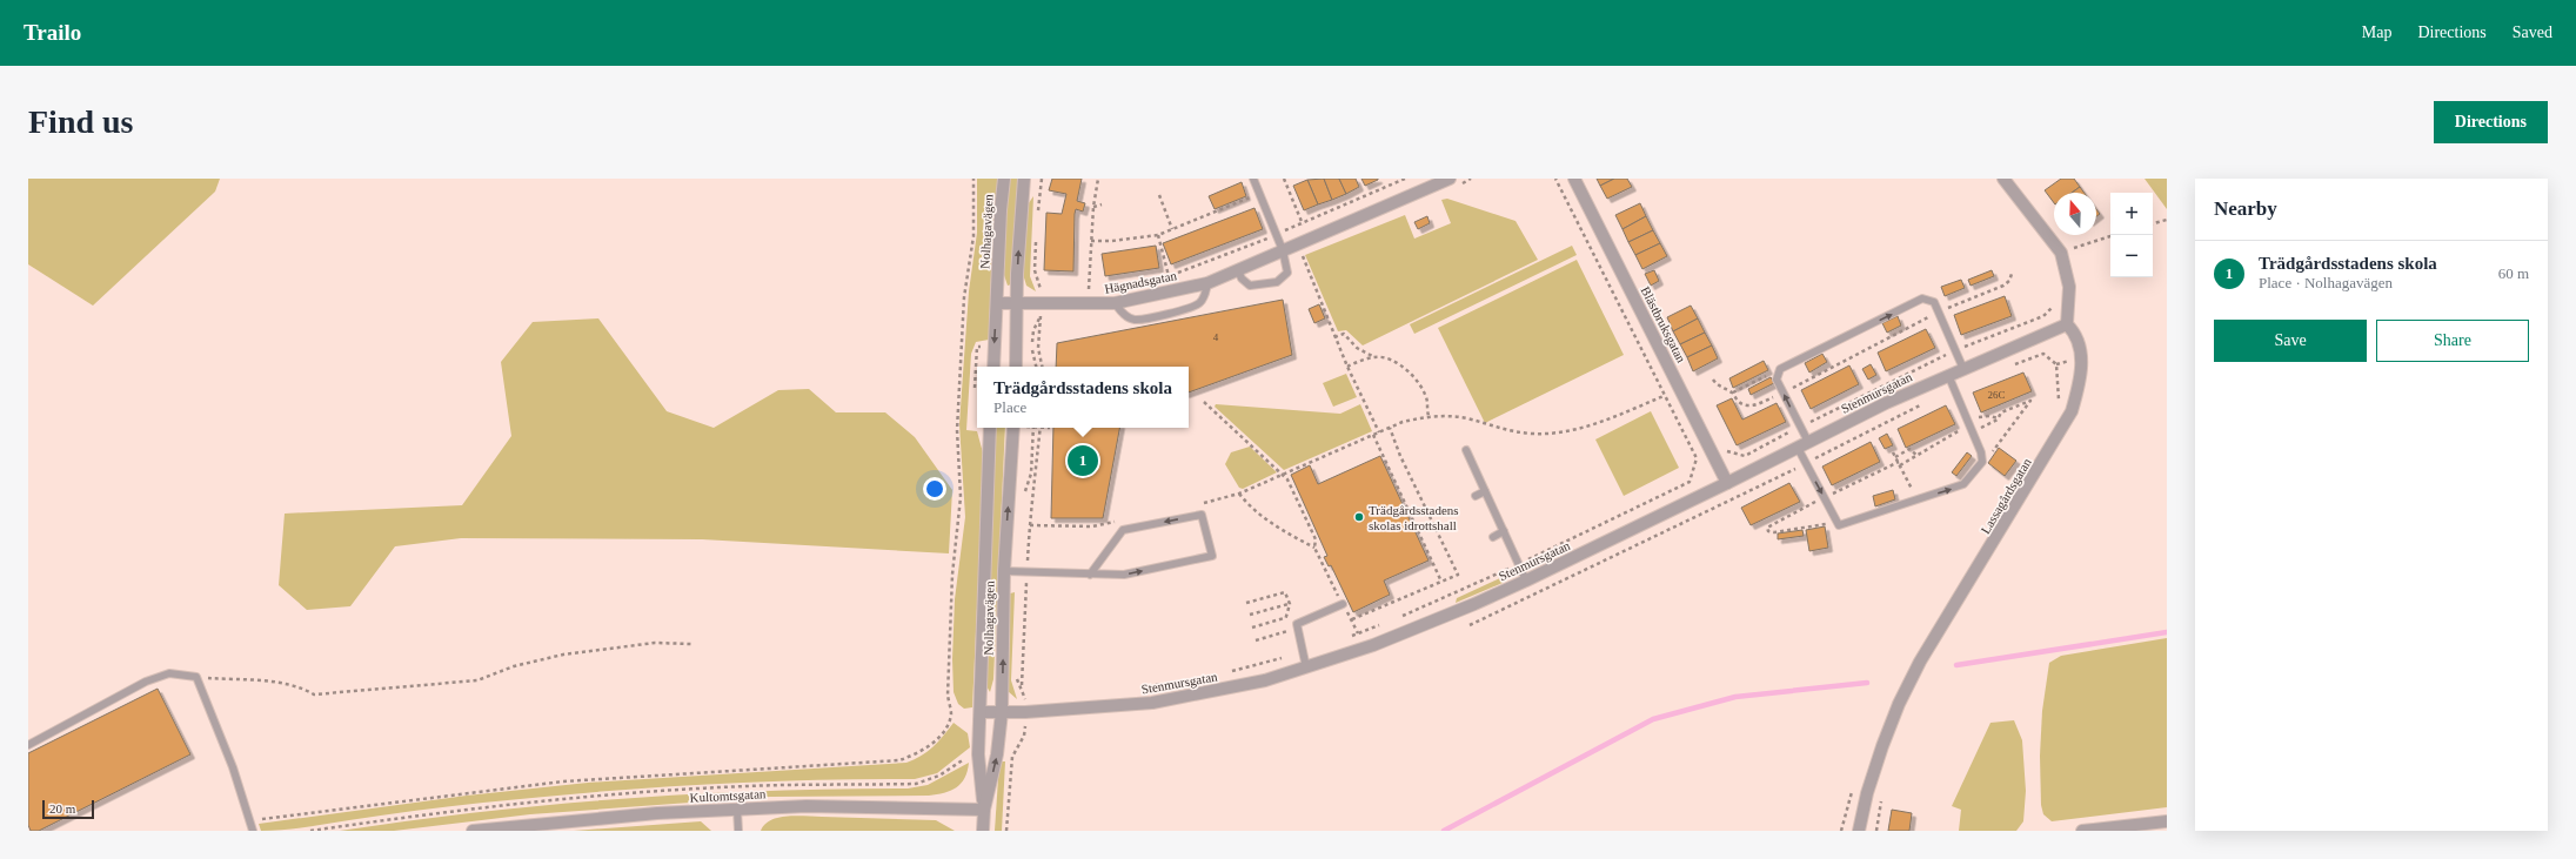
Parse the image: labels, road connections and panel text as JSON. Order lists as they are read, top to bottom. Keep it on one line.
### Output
{"streets":{"street":["Nolhagavägen","Hägnadsgatan","Blästbruksgatan","Stenmursgatan","Lassagårdsgatan","Kultomtsgatan"]},"crossings":[["Nolhagavägen","Hägnadsgatan"],["Nolhagavägen","Stenmursgatan"],["Nolhagavägen","Kultomtsgatan"],["Blästbruksgatan","Stenmursgatan"],["Stenmursgatan","Lassagårdsgatan"]],"places":["Trädgårdsstadens skolas idrottshall"],"house_numbers":["4","26C"],"scale_bar":"20 m","north":"top","page":{"header":"Trailo","nav":["Map","Directions","Saved"],"buttons":["Directions",["Save","Share"]],"title":"Find us","heading":"Nearby","map_buttons":["+","−"],"list":[{"mark":"1","name":"Trädgårdsstadens skola","note":"Place · Nolhagavägen","value":"60 m"}],"popup":["Trädgårdsstadens skola","Place"],"pins":"1","scale":"20 m"}}
